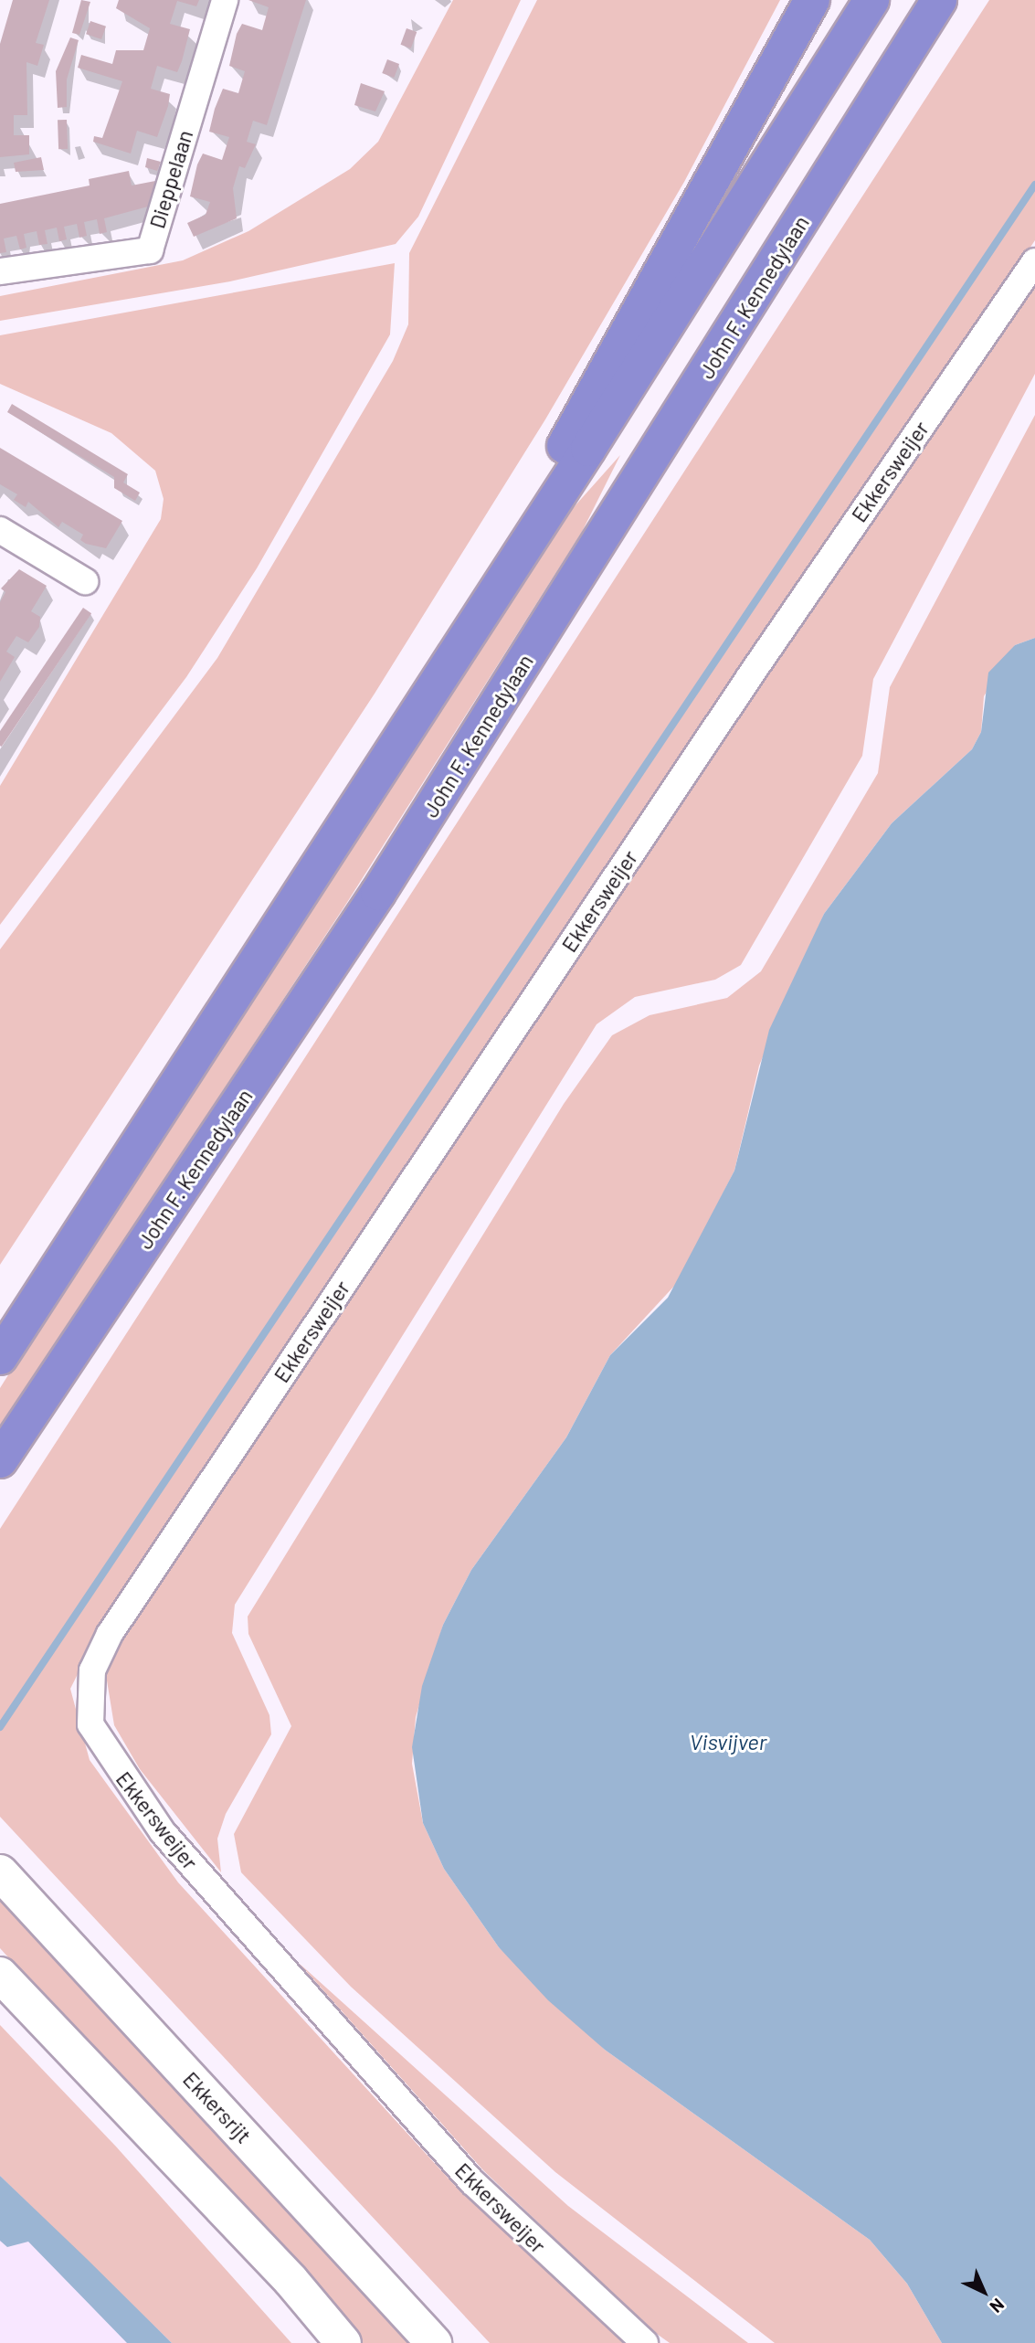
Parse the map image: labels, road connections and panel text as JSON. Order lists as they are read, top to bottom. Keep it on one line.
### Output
{"streets":{"highway":["John F. Kennedylaan"],"main road":["Ekkersrijt"],"street":["Dieppelaan","Ekkersweijer"]},"water":["Visvijver"],"north":"bottom right"}
